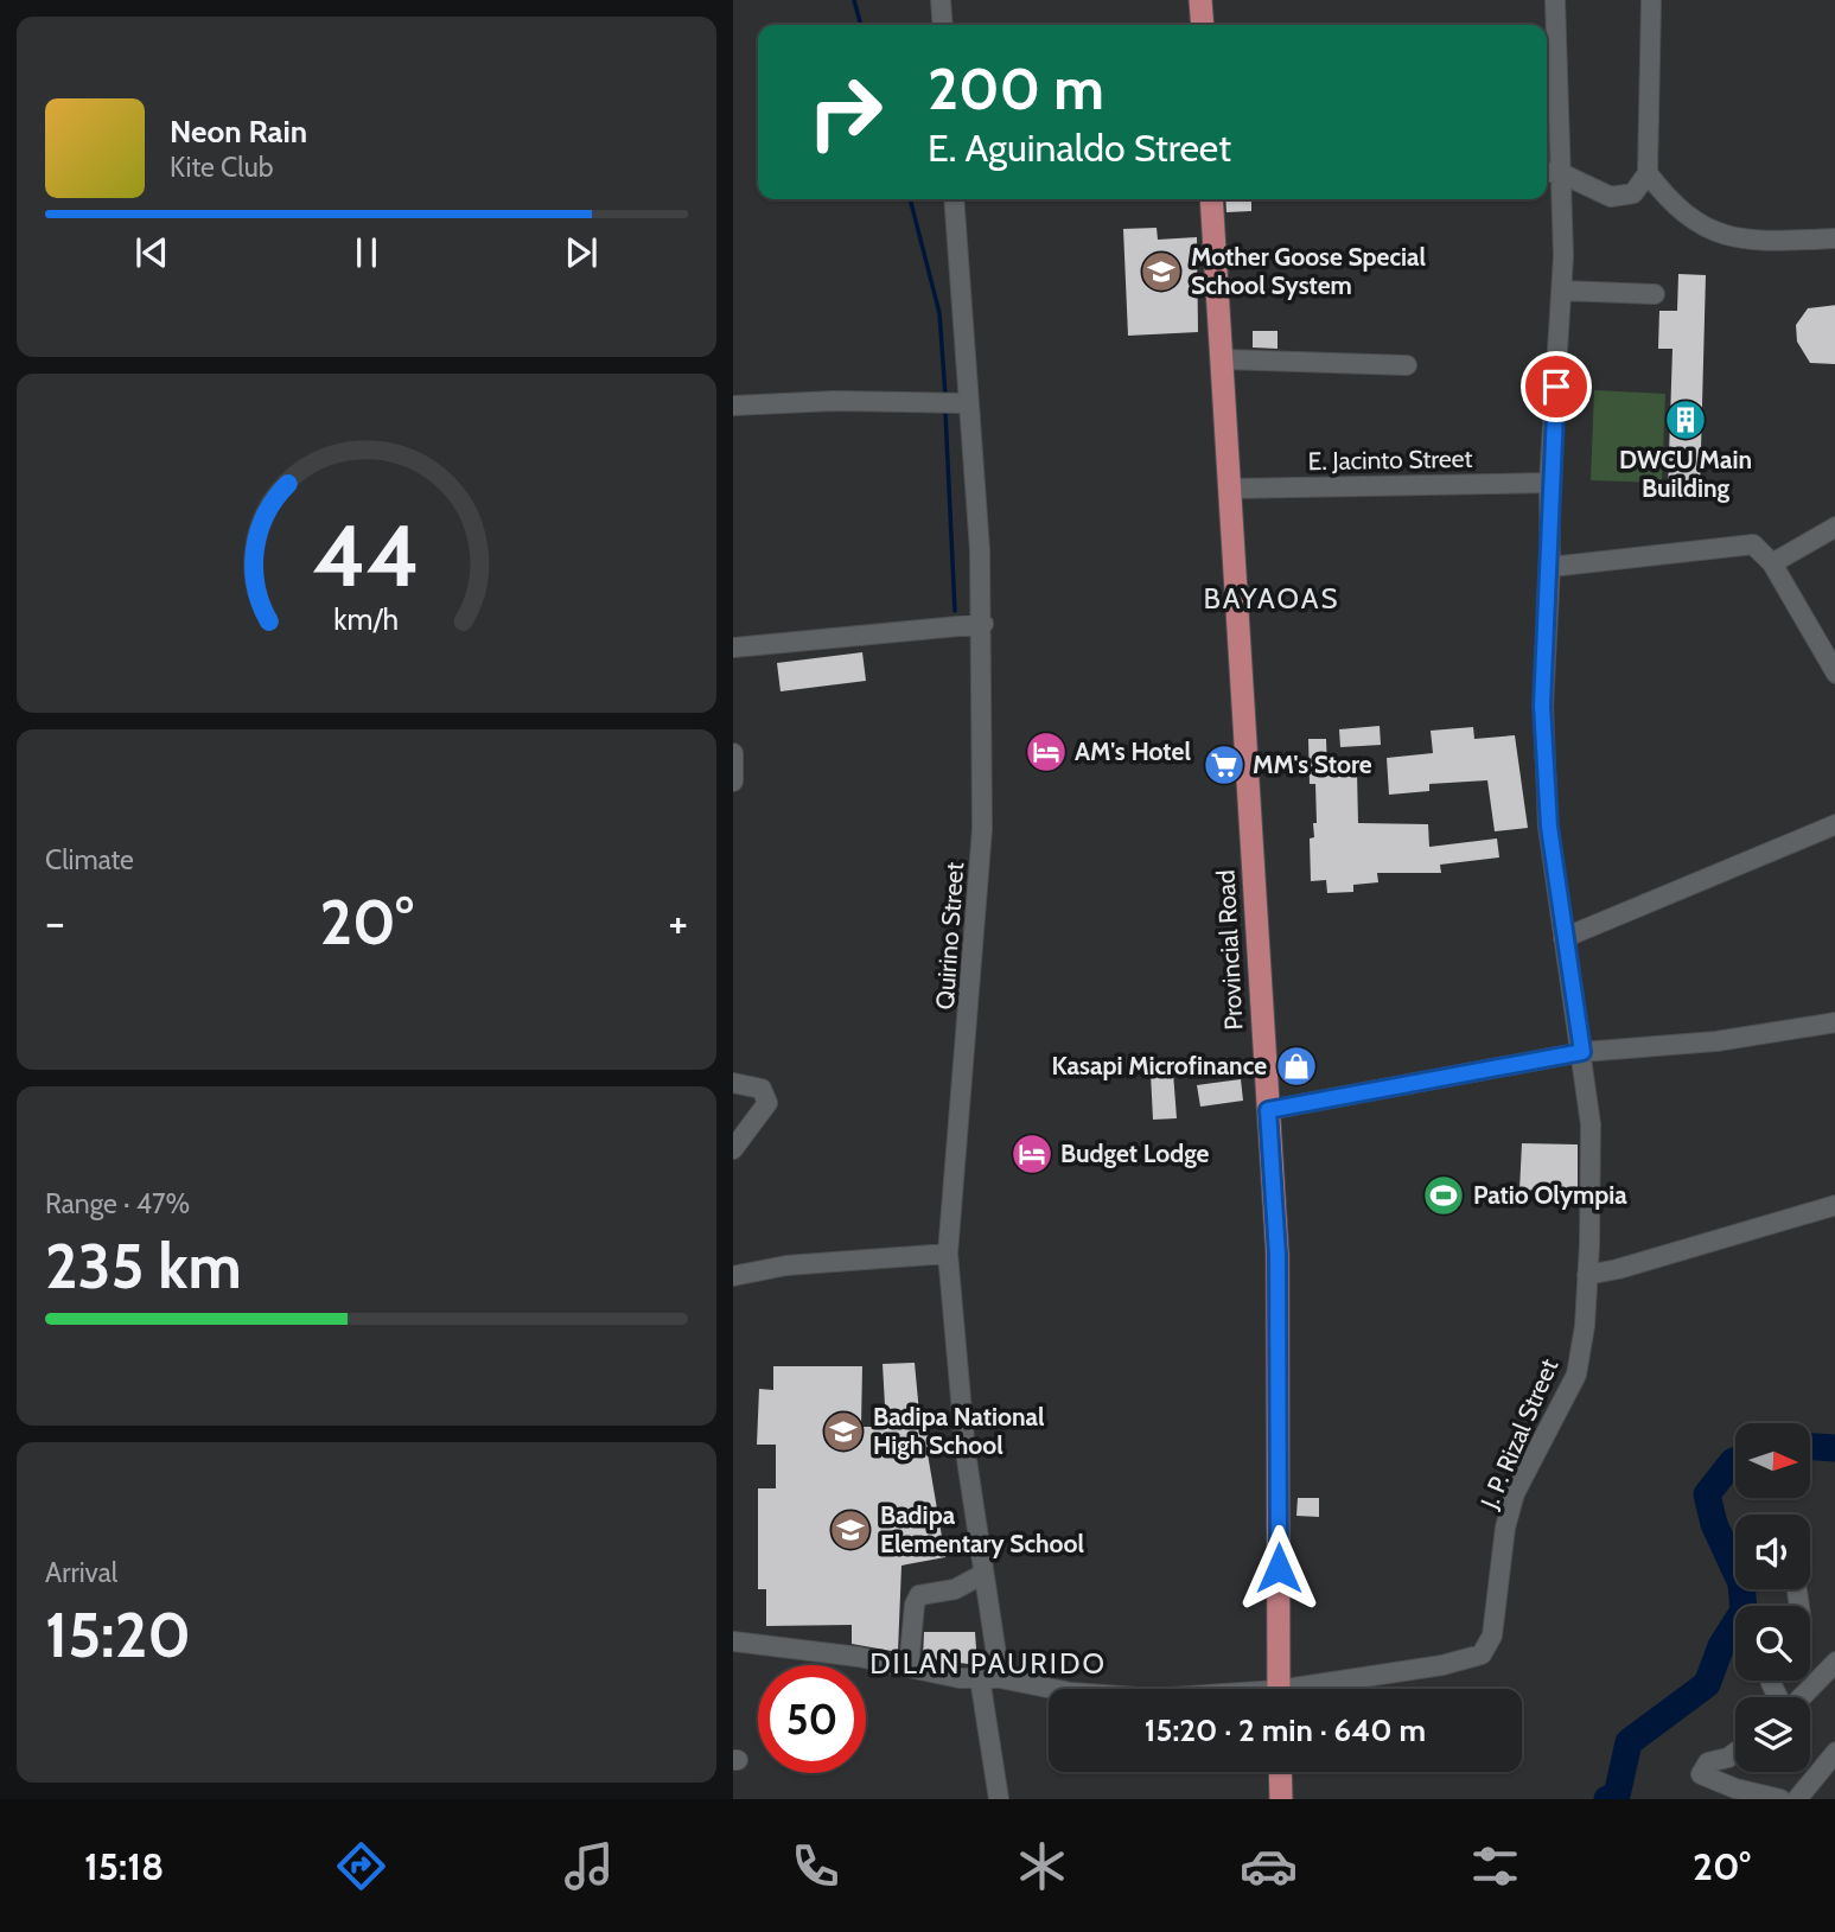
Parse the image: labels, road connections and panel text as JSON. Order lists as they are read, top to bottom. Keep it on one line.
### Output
{"streets":{"main road":["Provincial Road"],"street":["E. Jacinto Street","Quirino Street","J. P. Rizal Street"]},"crossings":[["E. Jacinto Street","Provincial Road"],["E. Jacinto Street","J. P. Rizal Street"],["Quirino Street","J. P. Rizal Street"]],"districts":["BAYAOAS","DILAN PAURIDO"],"places":{"school or university":["Mother Goose Special School System","Badipa National High School","Badipa Elementary School"],"building":["DWCU Main Building"],"hotel":["AM's Hotel","Budget Lodge"],"supermarket":["MM's Store"],"shop":["Kasapi Microfinance"],"sports":["Patio Olympia"]},"north":"right","page":{"turn":["200 m","E. Aguinaldo Street"],"song":["Neon Rain","Kite Club"],"tile":["Climate",["Range · 47%","235 km"],["Arrival","15:20"]],"heat":["−","20°","+"],"limit":"50","trip":"15:20 · 2 min · 640 m","tabs":["15:18","20°"],"gauge":["44","km/h"]}}
